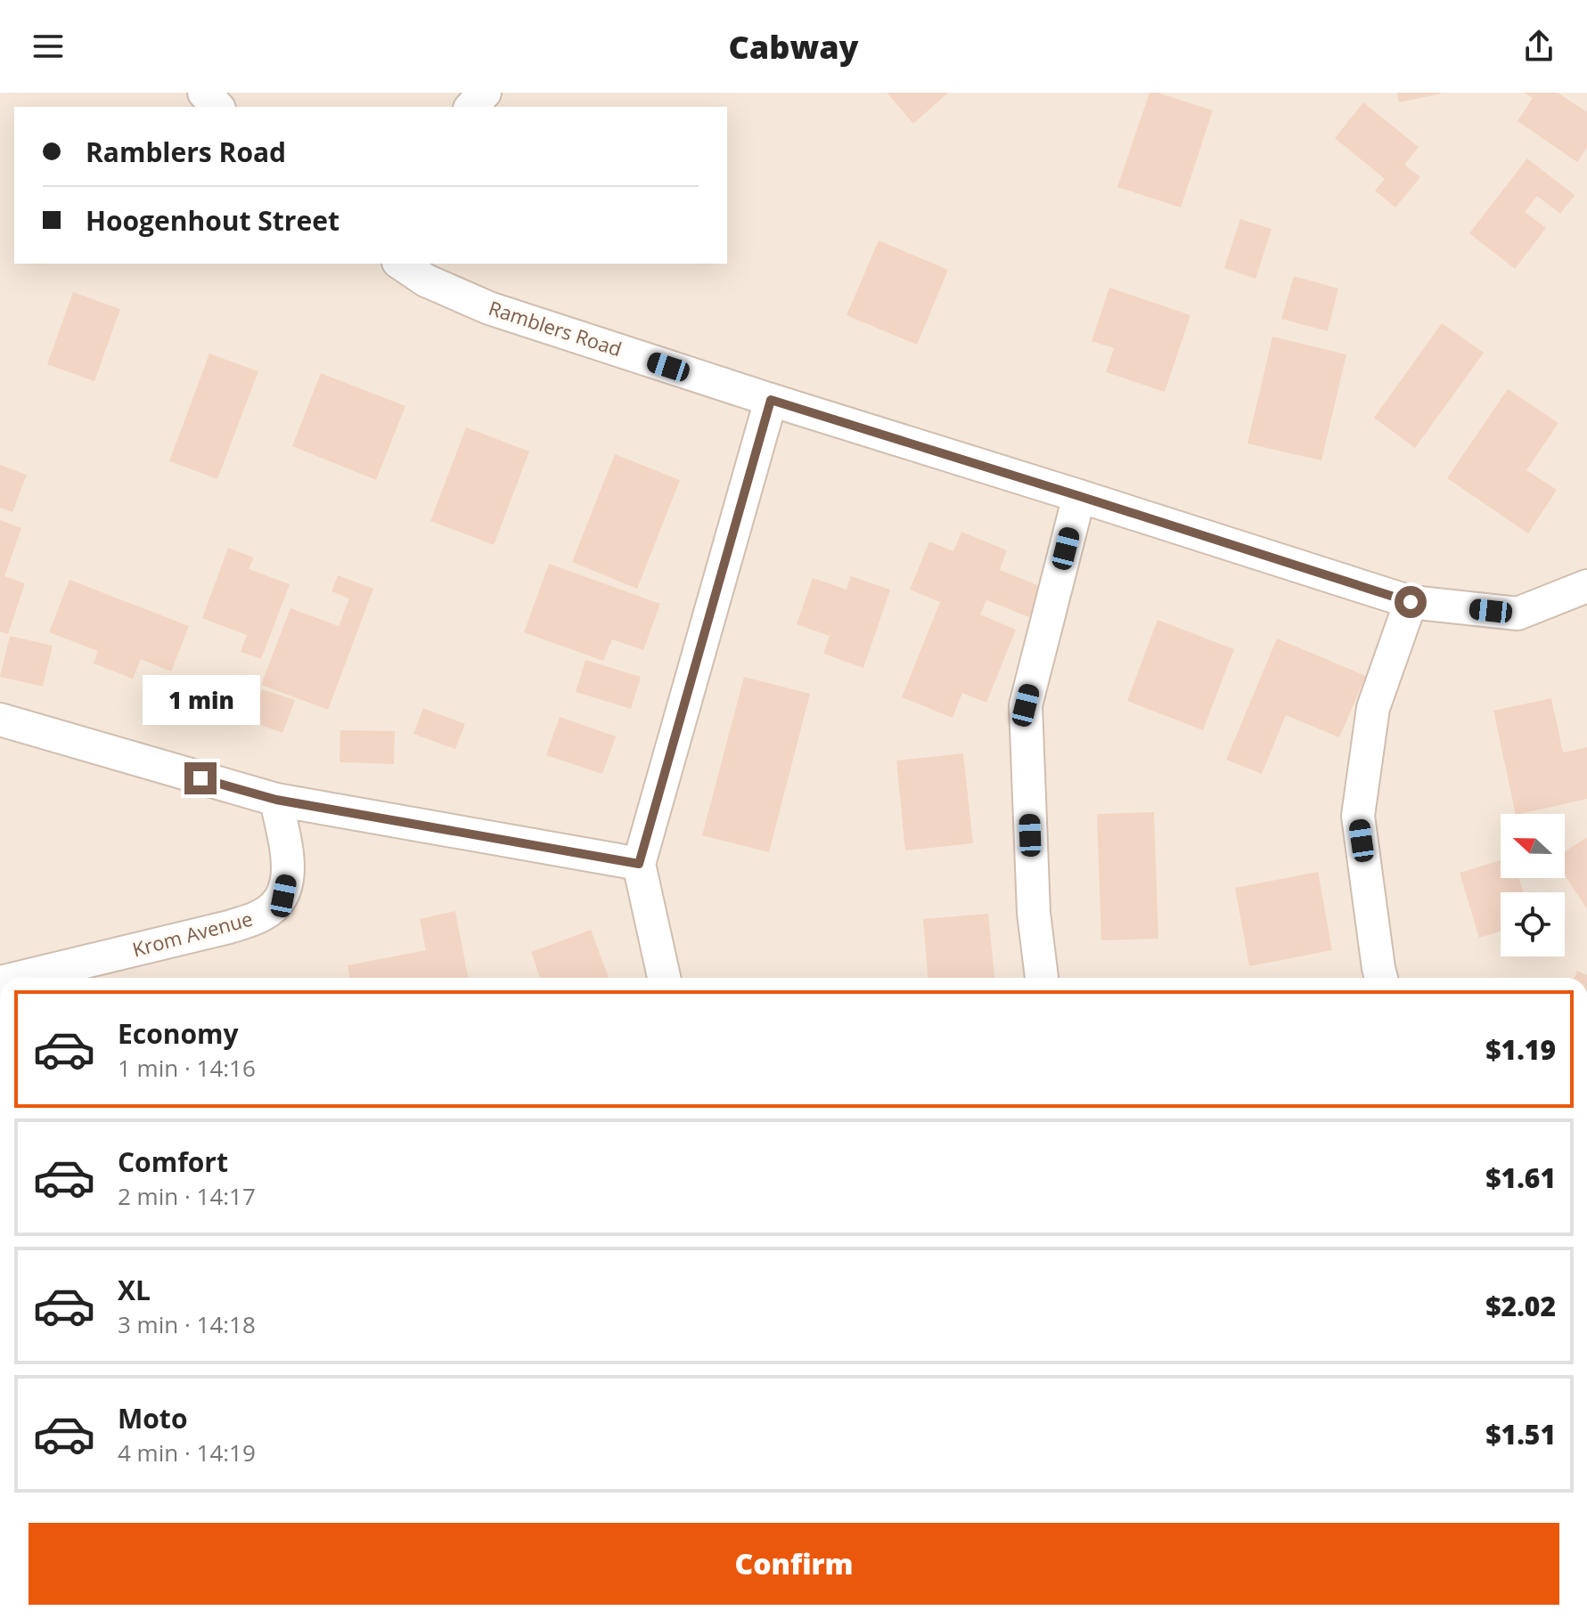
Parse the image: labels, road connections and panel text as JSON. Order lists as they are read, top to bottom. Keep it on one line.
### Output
{"streets":{"street":["Ramblers Road","Krom Avenue"]},"north":"left","page":{"header":"Cabway","banner":["Ramblers Road","Hoogenhout Street"],"bubble":"1 min","list":[{"name":"Economy","note":"1 min · 14:16","value":"$1.19"},{"name":"Comfort","note":"2 min · 14:17","value":"$1.61"},{"name":"XL","note":"3 min · 14:18","value":"$2.02"},{"name":"Moto","note":"4 min · 14:19","value":"$1.51"}],"buttons":"Confirm"}}
